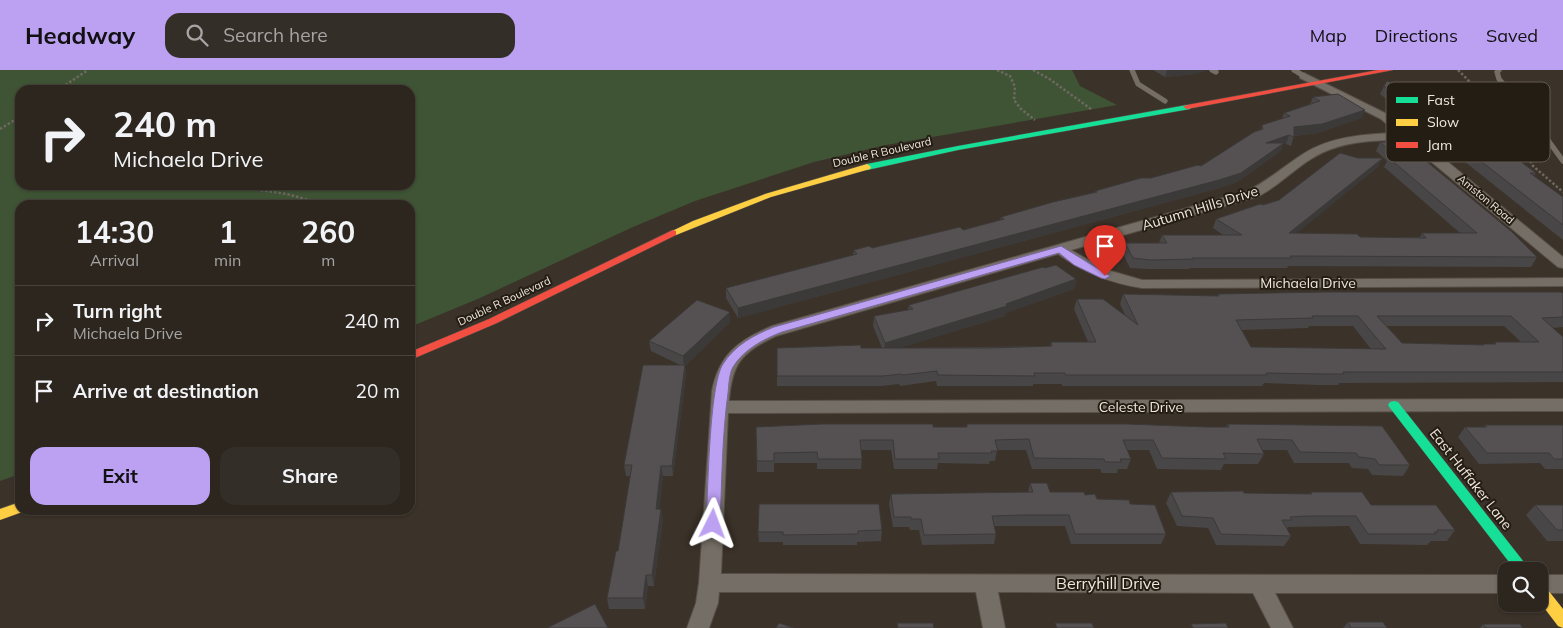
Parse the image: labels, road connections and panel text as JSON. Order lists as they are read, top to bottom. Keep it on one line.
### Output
{"streets":{"main road":["Double R Boulevard","East Huffaker Lane"],"street":["Amston Road","Autumn Hills Drive","Michaela Drive","Celeste Drive","Berryhill Drive"]},"crossings":[["Double R Boulevard","Amston Road"],["Autumn Hills Drive","Michaela Drive"],["Autumn Hills Drive","Celeste Drive"],["Autumn Hills Drive","Berryhill Drive"],["Celeste Drive","East Huffaker Lane"]],"legend":["Fast","Slow","Jam"],"page":{"header":"Headway","search":"Search here","nav":["Map","Directions","Saved"],"turn":["240 m","Michaela Drive"],"eta":["14:30","Arrival","1","min","260","m"],"list":[{"name":"Turn right","note":"Michaela Drive","value":"240 m"},{"name":"Arrive at destination","value":"20 m"}],"buttons":["Exit","Share"]}}
